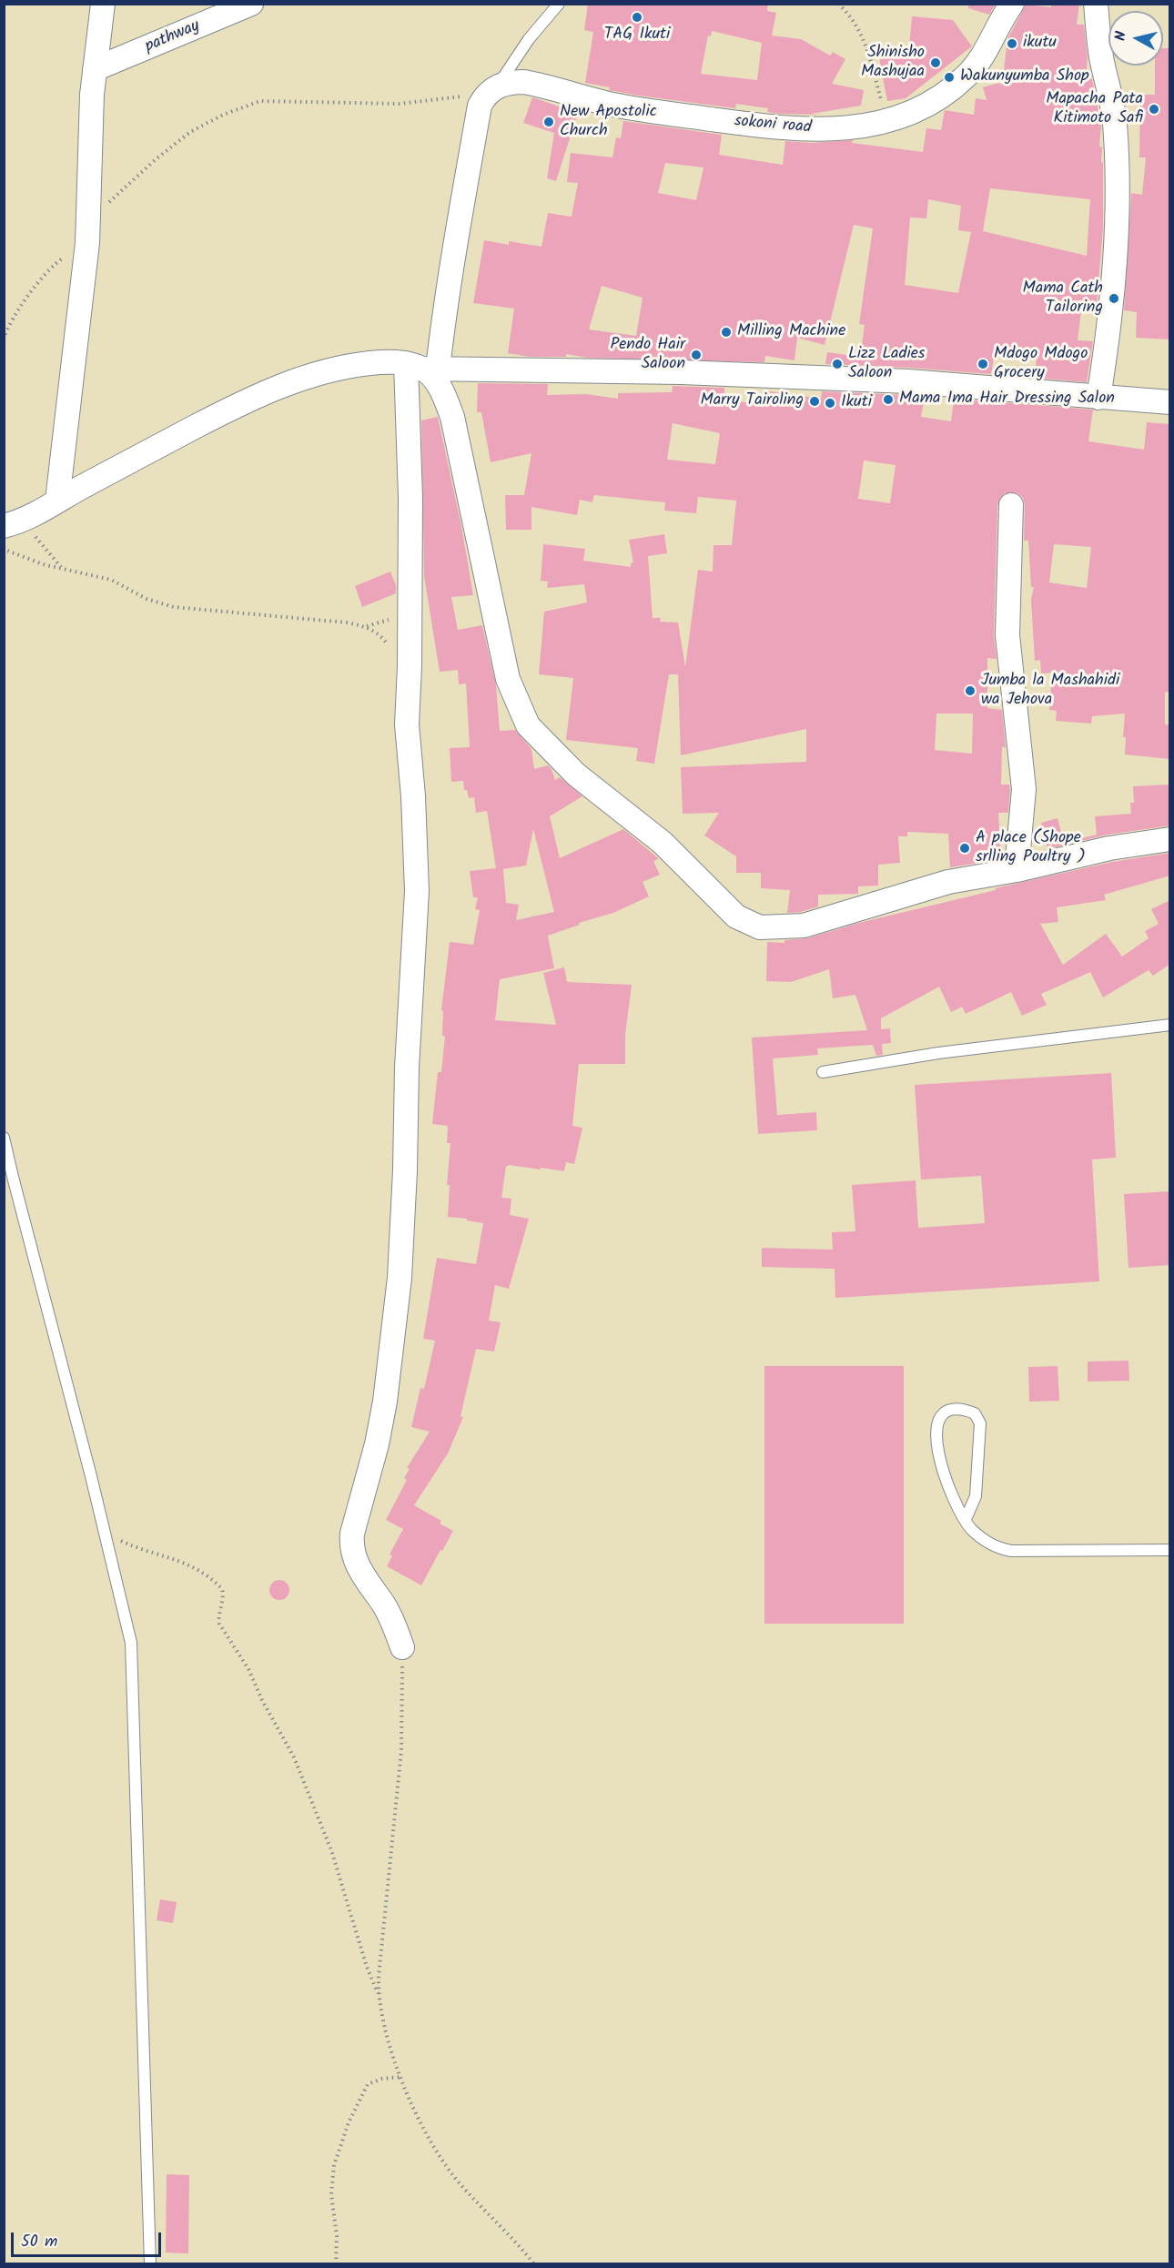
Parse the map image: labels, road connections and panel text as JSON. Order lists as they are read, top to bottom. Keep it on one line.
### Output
{"streets":{"street":["pathway","sokoni road"]},"places":["TAG Ikuti","ikutu","Shinisho Mashujaa","Wakunyumba Shop","Mapacha Pata Kitimoto Safi","New Apostolic Church","Mama Cath Tailoring","Milling Machine","Pendo Hair Saloon","Lizz Ladies Saloon","Mdogo Mdogo Grocery","Mama Ima Hair Dressing Salon","Marry Tairoling","Ikuti","Jumba la Mashahidi wa Jehova","A place (Shope srlling Poultry )"],"scale_bar":"50 m","north":"left"}
